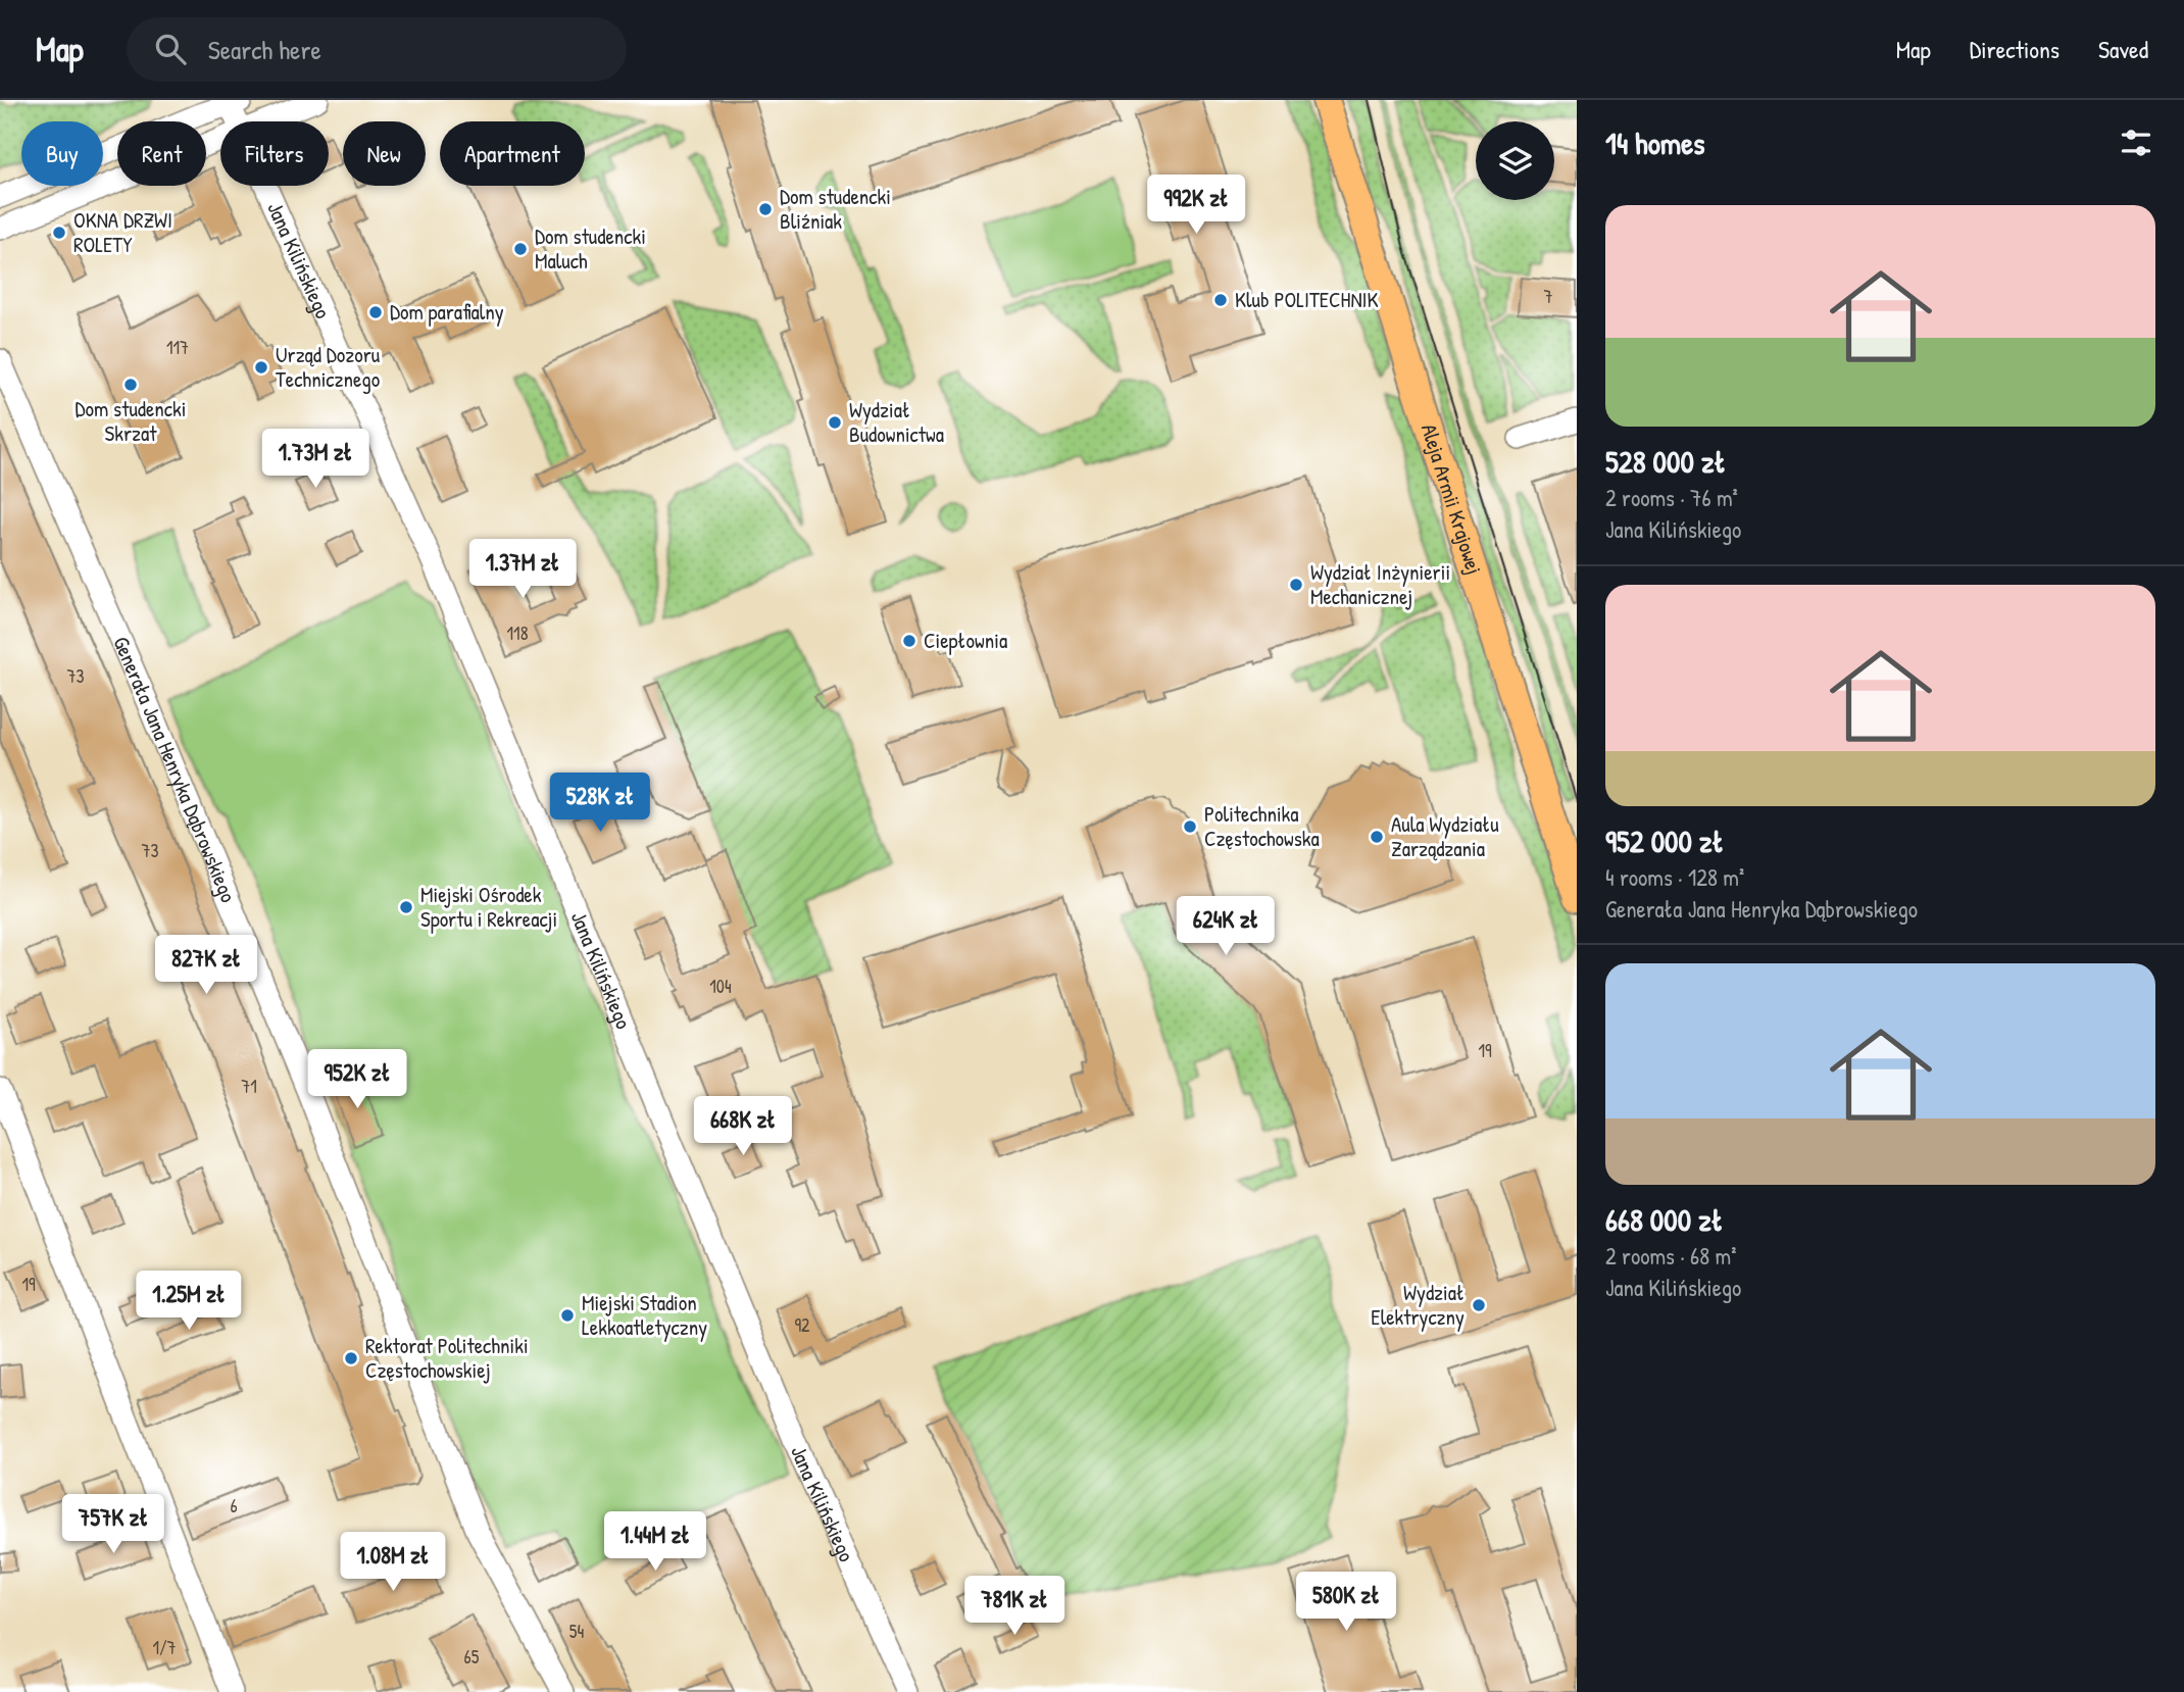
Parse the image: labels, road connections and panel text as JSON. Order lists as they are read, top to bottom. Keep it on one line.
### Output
{"streets":{"main road":["Aleja Armii Krajowej"],"street":["Jana Kilińskiego","Generała Jana Henryka Dąbrowskiego"]},"places":["Dom studencki Bliźniak","OKNA DRZWI ROLETY","Dom studencki Maluch","Klub POLITECHNIK","Dom parafialny","Urząd Dozoru Technicznego","Dom studencki Skrzat","Wydział Budownictwa","Wydział Inżynierii Mechanicznej","Ciepłownia","Politechnika Częstochowska","Aula Wydziału Zarządzania","Miejski Ośrodek Sportu i Rekreacji","Wydział Elektryczny","Miejski Stadion Lekkoatletyczny","Rektorat Politechniki Częstochowskiej"],"house_numbers":["7","117","118","73","73","104","19","71","19","92","6","54","1/7","65"],"page":{"header":"Map","search":"Search here","nav":["Map","Directions","Saved"],"heading":"14 homes","chip":["Buy","Rent","Filters","New","Apartment"],"price":["992K zł","1.73M zł","1.37M zł","528K zł","624K zł","827K zł","952K zł","668K zł","1.25M zł","757K zł","1.44M zł","1.08M zł","580K zł","781K zł"],"list":[{"name":"528 000 zł","note":"2 rooms · 76 m² · Jana Kilińskiego"},{"name":"952 000 zł","note":"4 rooms · 128 m² · Generała Jana Henryka Dąbrowskiego"},{"name":"668 000 zł","note":"2 rooms · 68 m² · Jana Kilińskiego"}]}}
